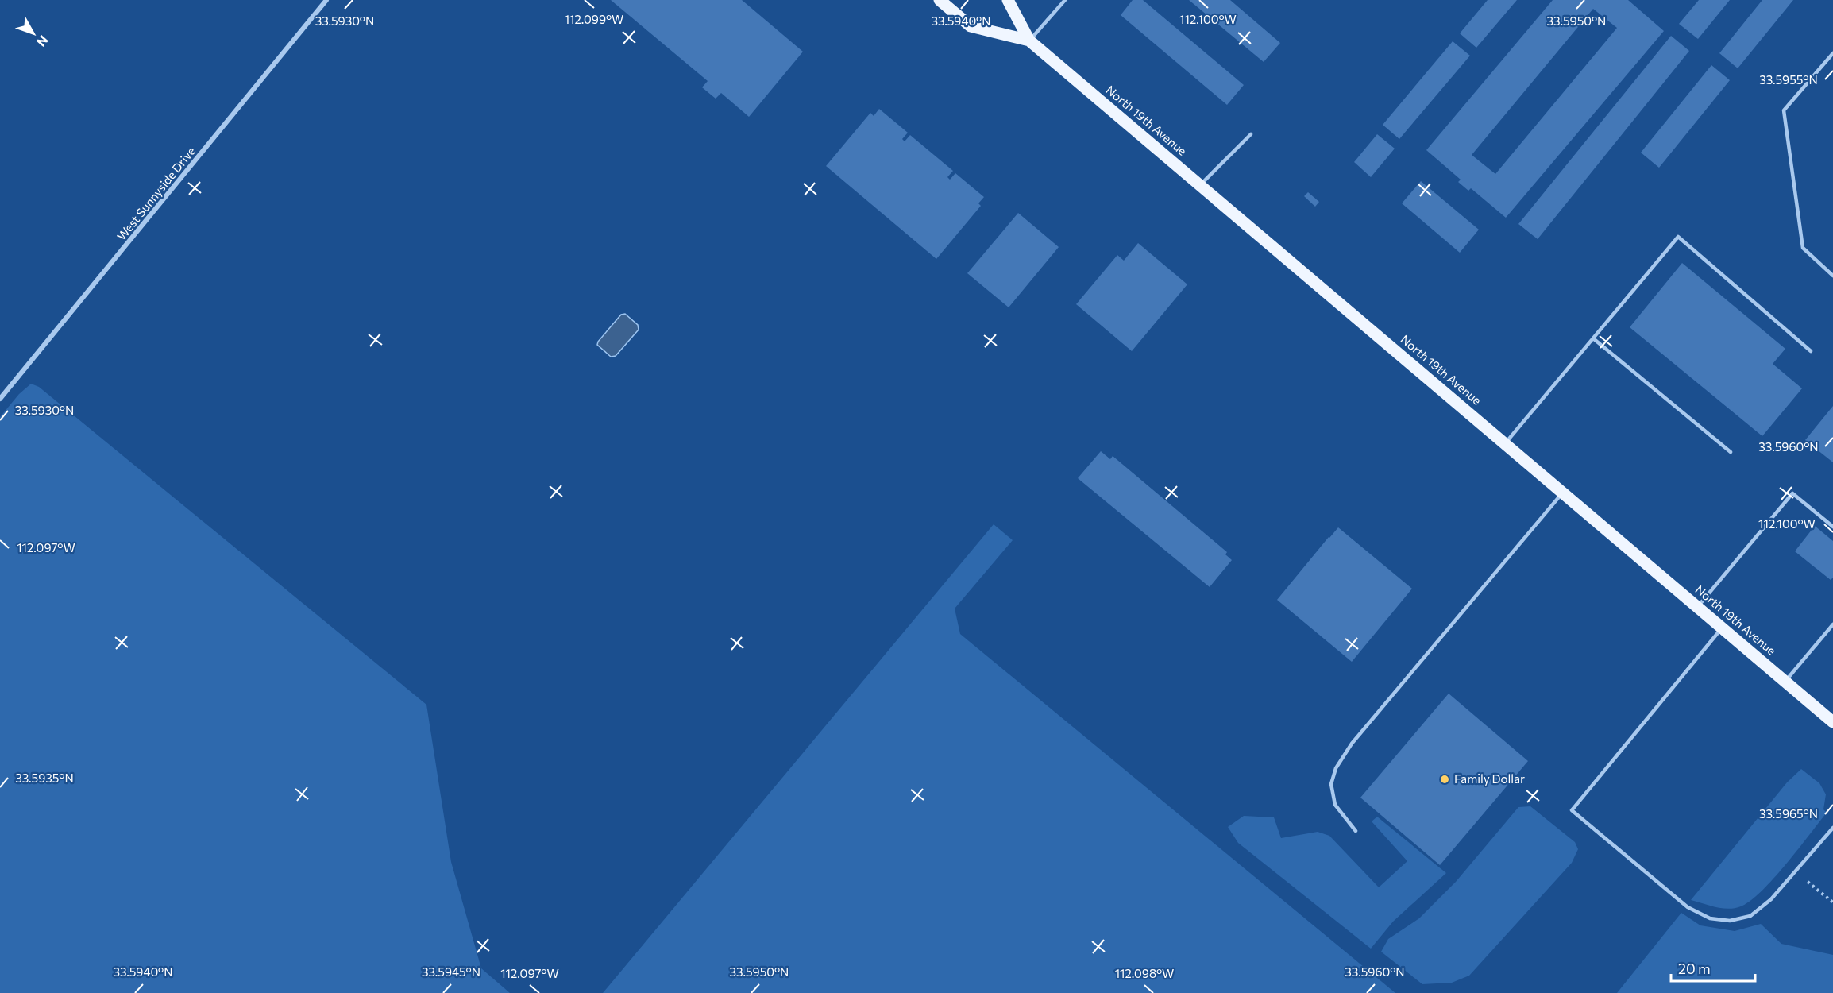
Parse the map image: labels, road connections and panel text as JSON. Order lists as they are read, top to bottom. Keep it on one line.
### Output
{"streets":{"main road":["North 19th Avenue"],"street":["West Sunnyside Drive"]},"places":["Family Dollar"],"scale_bar":"20 m","north":"bottom right","coordinates":["112.099°W","112.100°W","33.5930°N","33.5940°N","33.5950°N","33.5955°N","33.5960°N","112.097°W","33.5935°N","33.5965°N","33.5945°N","112.098°W"]}
